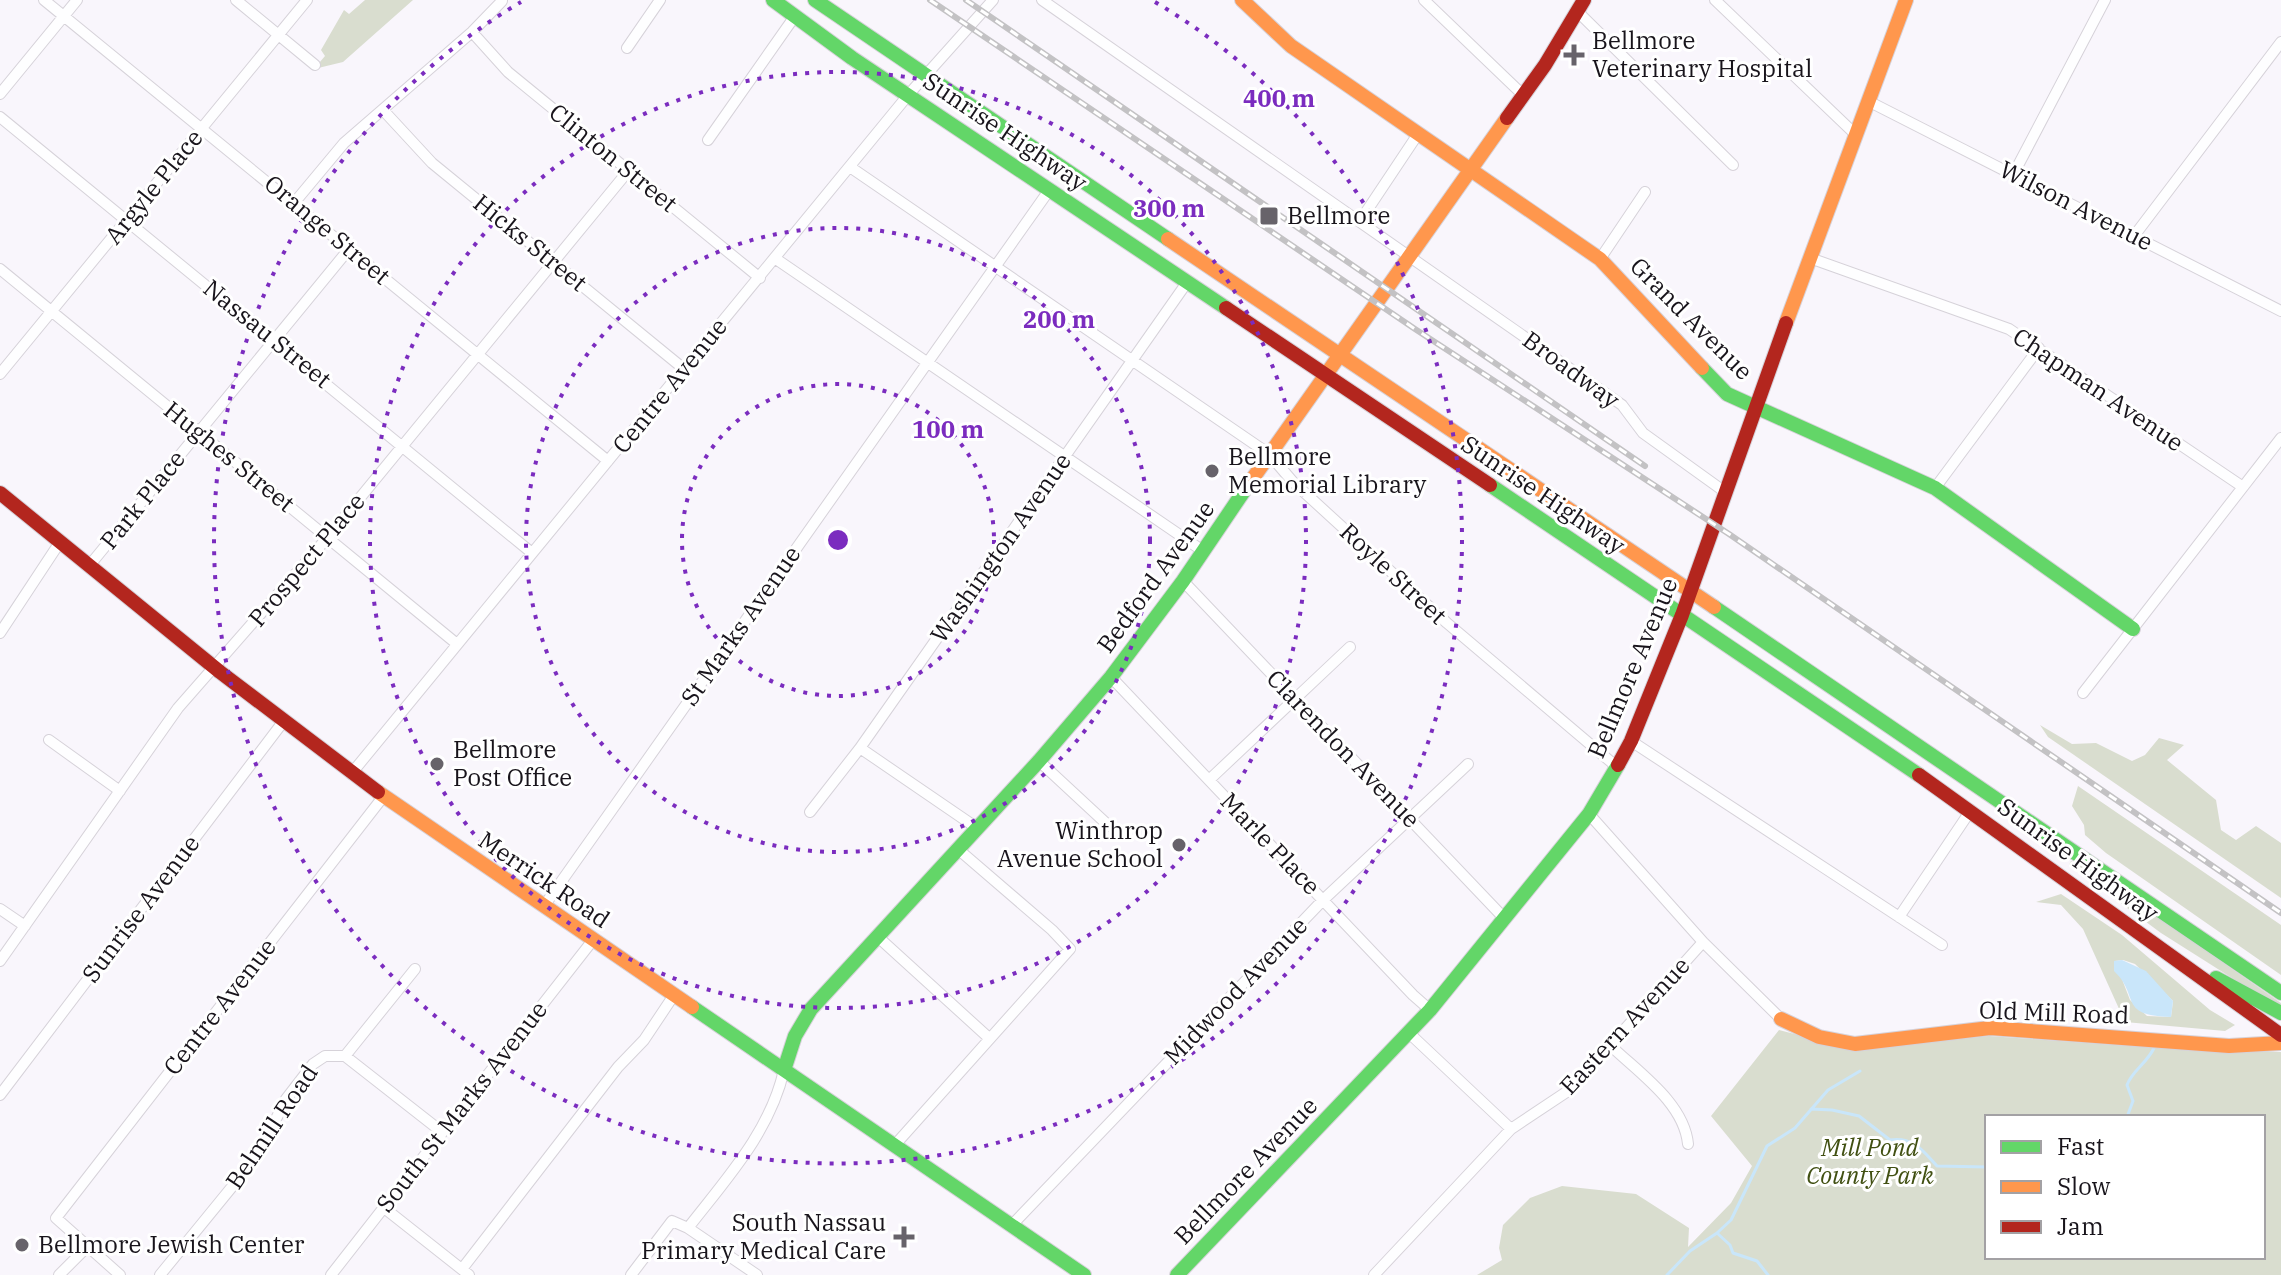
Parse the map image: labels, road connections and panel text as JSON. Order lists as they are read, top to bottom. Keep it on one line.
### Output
{"streets":{"main road":["Sunrise Highway","Grand Avenue","Bedford Avenue","Bellmore Avenue","Merrick Road","Old Mill Road"],"street":["Clinton Street","Argyle Place","Wilson Avenue","Orange Street","Hicks Street","Nassau Street","Broadway","Centre Avenue","Chapman Avenue","Hughes Street","Park Place","Washington Avenue","Prospect Place","Royle Street","St Marks Avenue","Clarendon Avenue","Marle Place","Sunrise Avenue","Midwood Avenue","Eastern Avenue","South St Marks Avenue","Belmill Road"]},"crossings":[["Sunrise Highway","Centre Avenue"],["Sunrise Highway","Washington Avenue"],["Sunrise Highway","Bedford Avenue"],["Sunrise Highway","St Marks Avenue"],["Sunrise Highway","Bellmore Avenue"],["Clinton Street","Centre Avenue"],["Clinton Street","Prospect Place"],["Argyle Place","Orange Street"],["Argyle Place","Nassau Street"],["Argyle Place","Hughes Street"],["Wilson Avenue","Bellmore Avenue"],["Orange Street","Centre Avenue"],["Orange Street","Park Place"],["Orange Street","Prospect Place"],["Hicks Street","Centre Avenue"],["Hicks Street","Prospect Place"],["Grand Avenue","Bedford Avenue"],["Grand Avenue","Bellmore Avenue"],["Nassau Street","Centre Avenue"],["Nassau Street","Park Place"],["Nassau Street","Prospect Place"],["Broadway","Bedford Avenue"],["Broadway","Bellmore Avenue"],["Centre Avenue","Hughes Street"],["Centre Avenue","Royle Street"],["Centre Avenue","Merrick Road"],["Chapman Avenue","Bellmore Avenue"],["Hughes Street","Park Place"],["Hughes Street","Prospect Place"],["Park Place","Merrick Road"],["Washington Avenue","Royle Street"],["Prospect Place","Merrick Road"],["Royle Street","Bedford Avenue"],["Royle Street","St Marks Avenue"],["Royle Street","Bellmore Avenue"],["Bedford Avenue","Clarendon Avenue"],["Bedford Avenue","Marle Place"],["Bedford Avenue","Merrick Road"],["St Marks Avenue","Merrick Road"],["Bellmore Avenue","Clarendon Avenue"],["Bellmore Avenue","Marle Place"],["Clarendon Avenue","Midwood Avenue"],["Marle Place","Midwood Avenue"],["Merrick Road","Sunrise Avenue"],["Merrick Road","Midwood Avenue"],["Merrick Road","South St Marks Avenue"],["South St Marks Avenue","Belmill Road"]],"parks":["Mill Pond County Park"],"places":{"health":["Bellmore Veterinary Hospital","South Nassau Primary Medical Care"],"transit":["Bellmore"],"other":["Bellmore Memorial Library","Bellmore Post Office","Winthrop Avenue School","Bellmore Jewish Center"]},"legend":["Fast","Slow","Jam"],"rings":["400 m","300 m","200 m","100 m"]}
